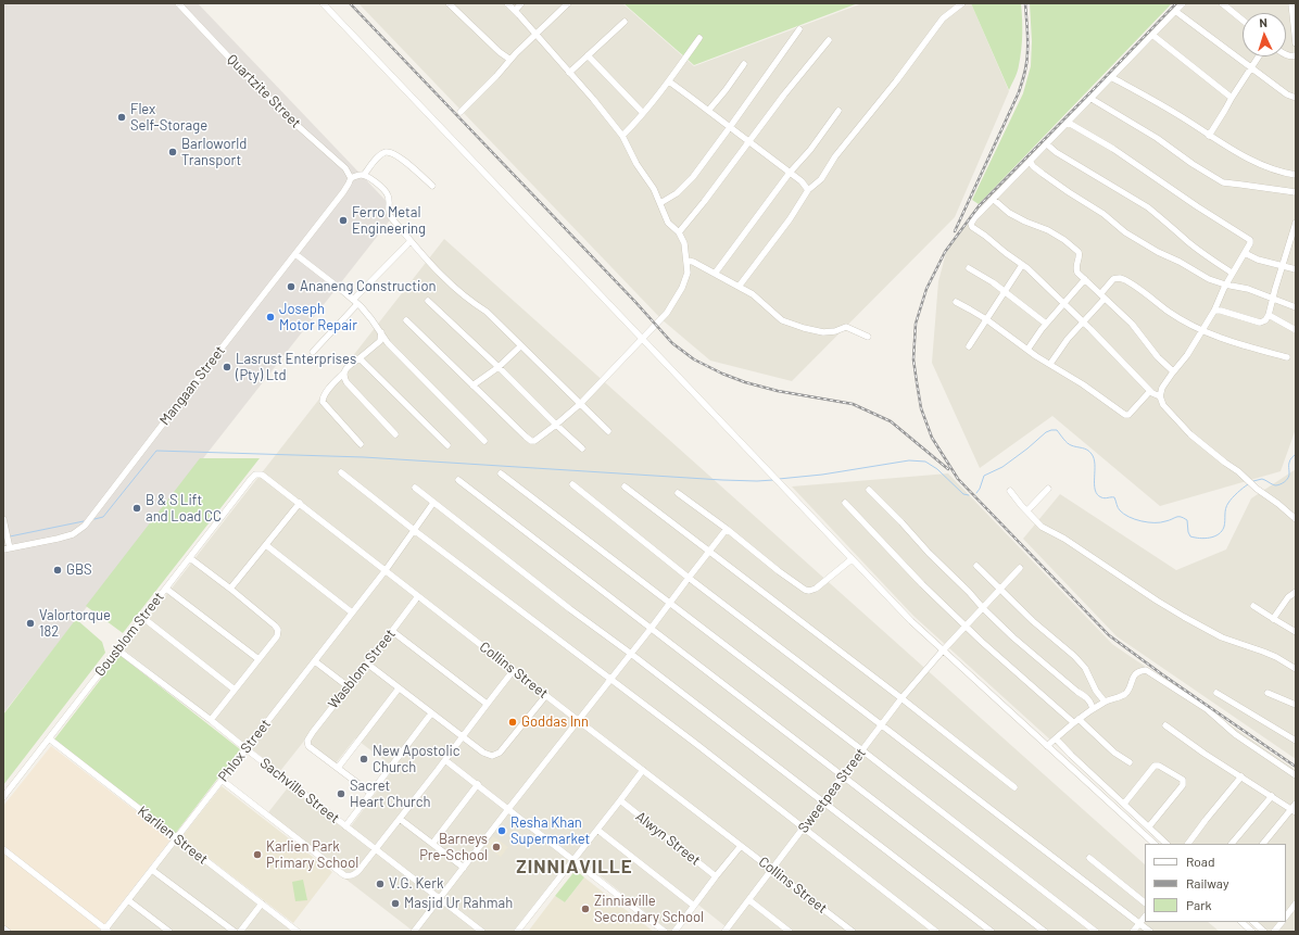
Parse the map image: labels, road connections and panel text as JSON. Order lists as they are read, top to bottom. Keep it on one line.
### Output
{"streets":{"street":["Quartzite Street","Mangaan Street","Gousblom Street","Wasblom Street","Collins Street","Phlox Street","Sachville Street","Sweetpea Street","Karlien Street","Alwyn Street"]},"crossings":[["Quartzite Street","Mangaan Street"],["Gousblom Street","Collins Street"],["Gousblom Street","Sachville Street"],["Gousblom Street","Karlien Street"],["Wasblom Street","Collins Street"],["Collins Street","Phlox Street"],["Collins Street","Sweetpea Street"],["Phlox Street","Sachville Street"],["Phlox Street","Karlien Street"]],"districts":["ZINNIAVILLE"],"places":["Flex Self-Storage","Barloworld Transport","Ferro Metal Engineering","Ananeng Construction","Joseph Motor Repair","Lasrust Enterprises (Pty) Ltd","B & S Lift and Load CC","GBS","Valortorque 182","Goddas Inn","New Apostolic Church","Sacret Heart Church","Resha Khan Supermarket","Barneys Pre-School","Karlien Park Primary School","V.G. Kerk","Masjid Ur Rahmah","Zinniaville Secondary School"],"legend":["Road","Railway","Park"],"north":"top"}
